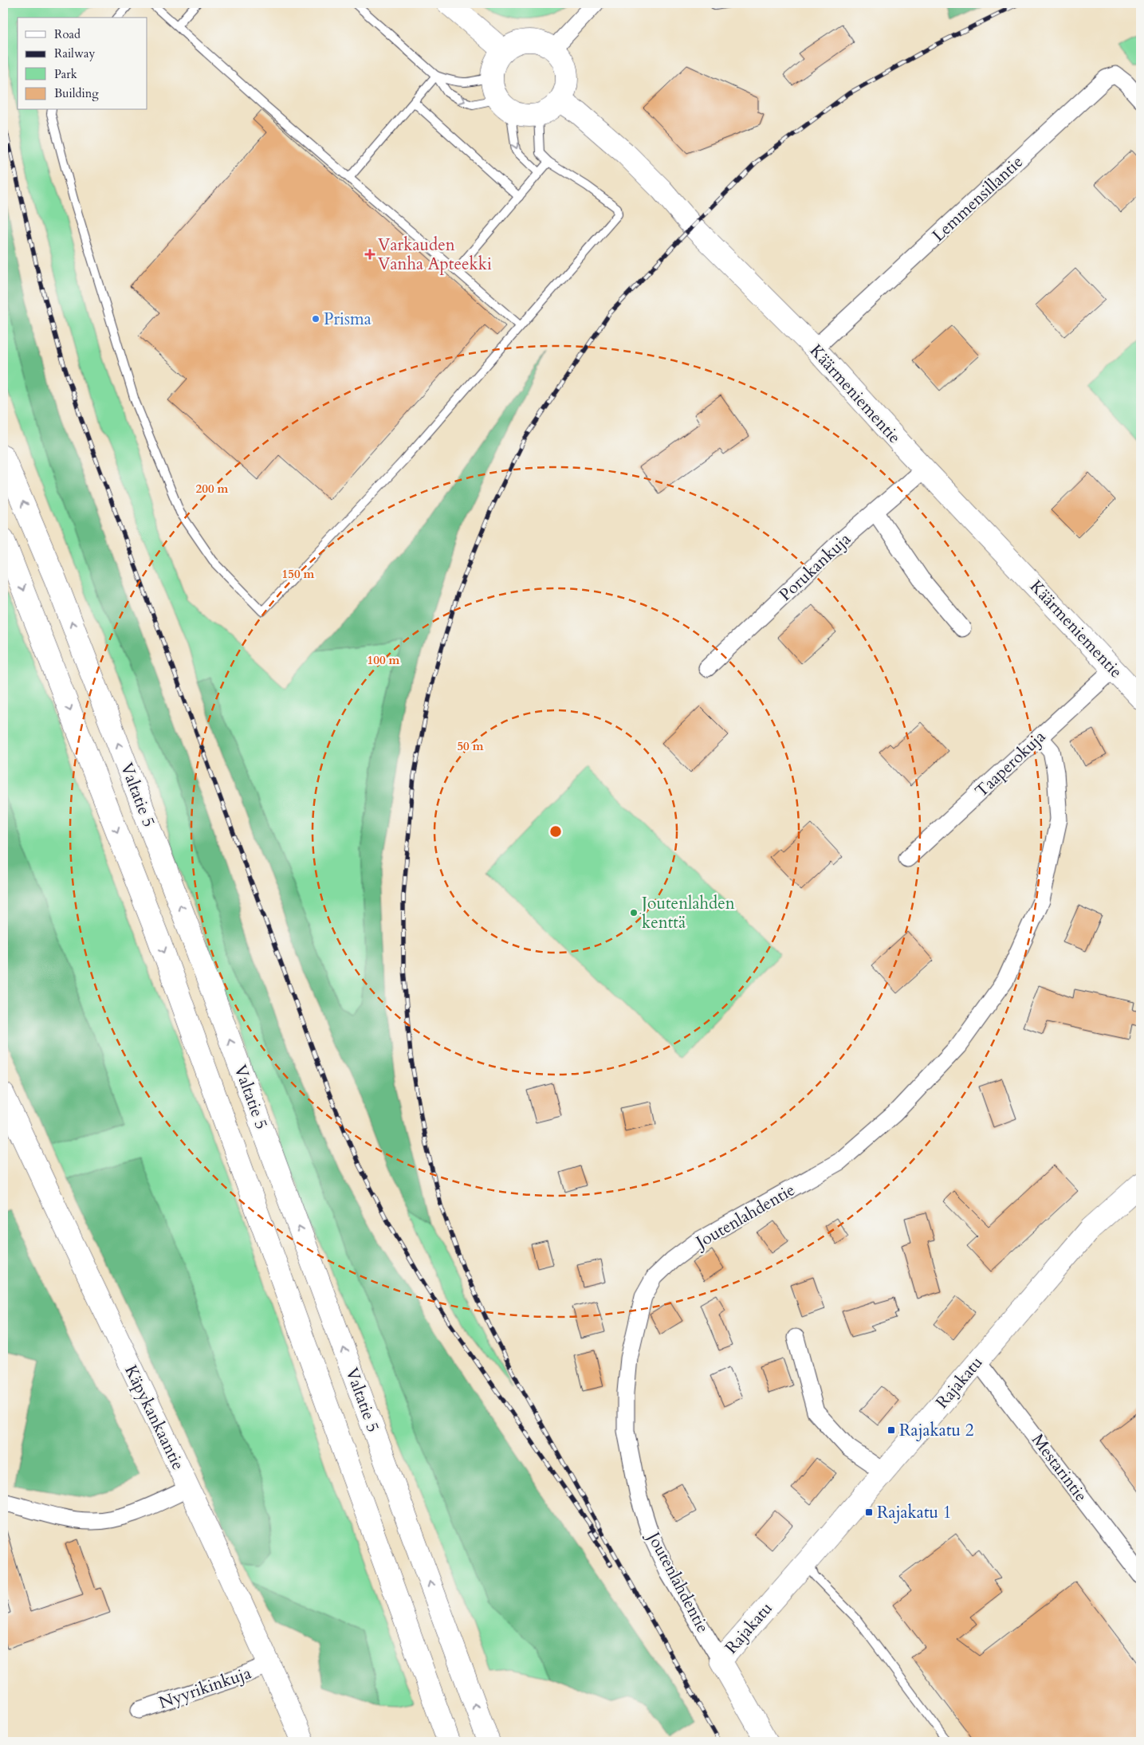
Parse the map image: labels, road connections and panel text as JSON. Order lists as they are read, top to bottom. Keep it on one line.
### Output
{"streets":{"main road":["Käärmeniementie","Valtatie 5","Joutenlahdentie","Rajakatu","Käpykankaantie"],"street":["Lemmensillantie","Porukankuja","Taaperokuja","Mestarintie","Nyyrikinkuja"]},"crossings":[["Lemmensillantie","Käärmeniementie"],["Käärmeniementie","Porukankuja"],["Käärmeniementie","Taaperokuja"],["Taaperokuja","Joutenlahdentie"],["Joutenlahdentie","Rajakatu"],["Rajakatu","Mestarintie"],["Käpykankaantie","Nyyrikinkuja"]],"places":{"health":["Varkauden Vanha Apteekki"],"other":["Prisma","Joutenlahden kenttä"],"transit":["Rajakatu 2","Rajakatu 1"]},"legend":["Road","Railway","Park","Building"],"rings":["200 m","150 m","100 m","50 m"]}
